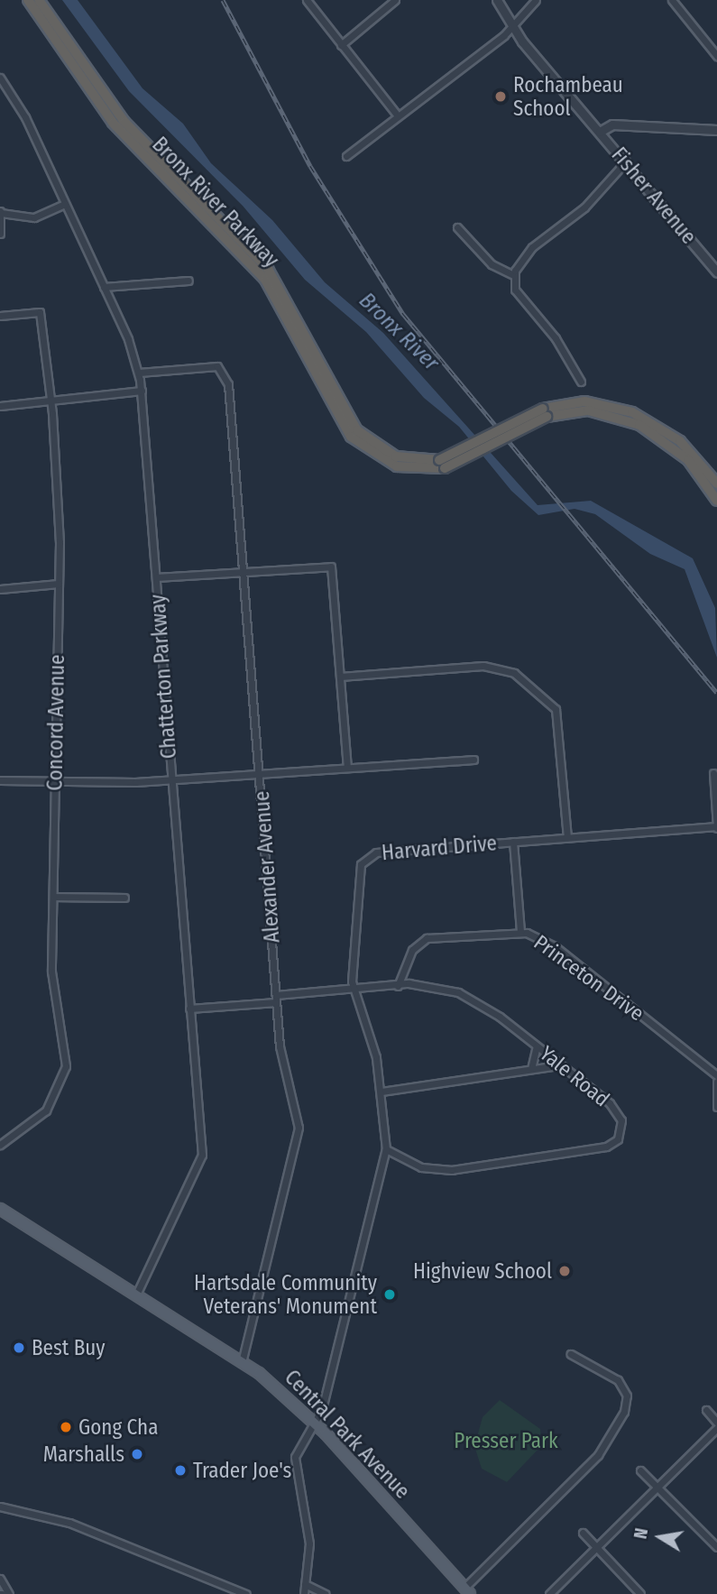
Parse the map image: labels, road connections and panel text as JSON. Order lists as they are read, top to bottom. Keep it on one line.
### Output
{"streets":{"highway":["Bronx River Parkway"],"main road":["Central Park Avenue"],"street":["Fisher Avenue","Chatterton Parkway","Concord Avenue","Harvard Drive","Alexander Avenue","Princeton Drive","Yale Road"]},"crossings":[["Chatterton Parkway","Alexander Avenue"],["Chatterton Parkway","Yale Road"],["Chatterton Parkway","Central Park Avenue"],["Harvard Drive","Yale Road"],["Harvard Drive","Central Park Avenue"],["Alexander Avenue","Yale Road"],["Alexander Avenue","Central Park Avenue"],["Princeton Drive","Yale Road"]],"water":["Bronx River"],"parks":["Presser Park"],"places":["Rochambeau School","Highview School","Hartsdale Community Veterans' Monument","Best Buy","Gong Cha","Marshalls","Trader Joe's"],"north":"left"}
